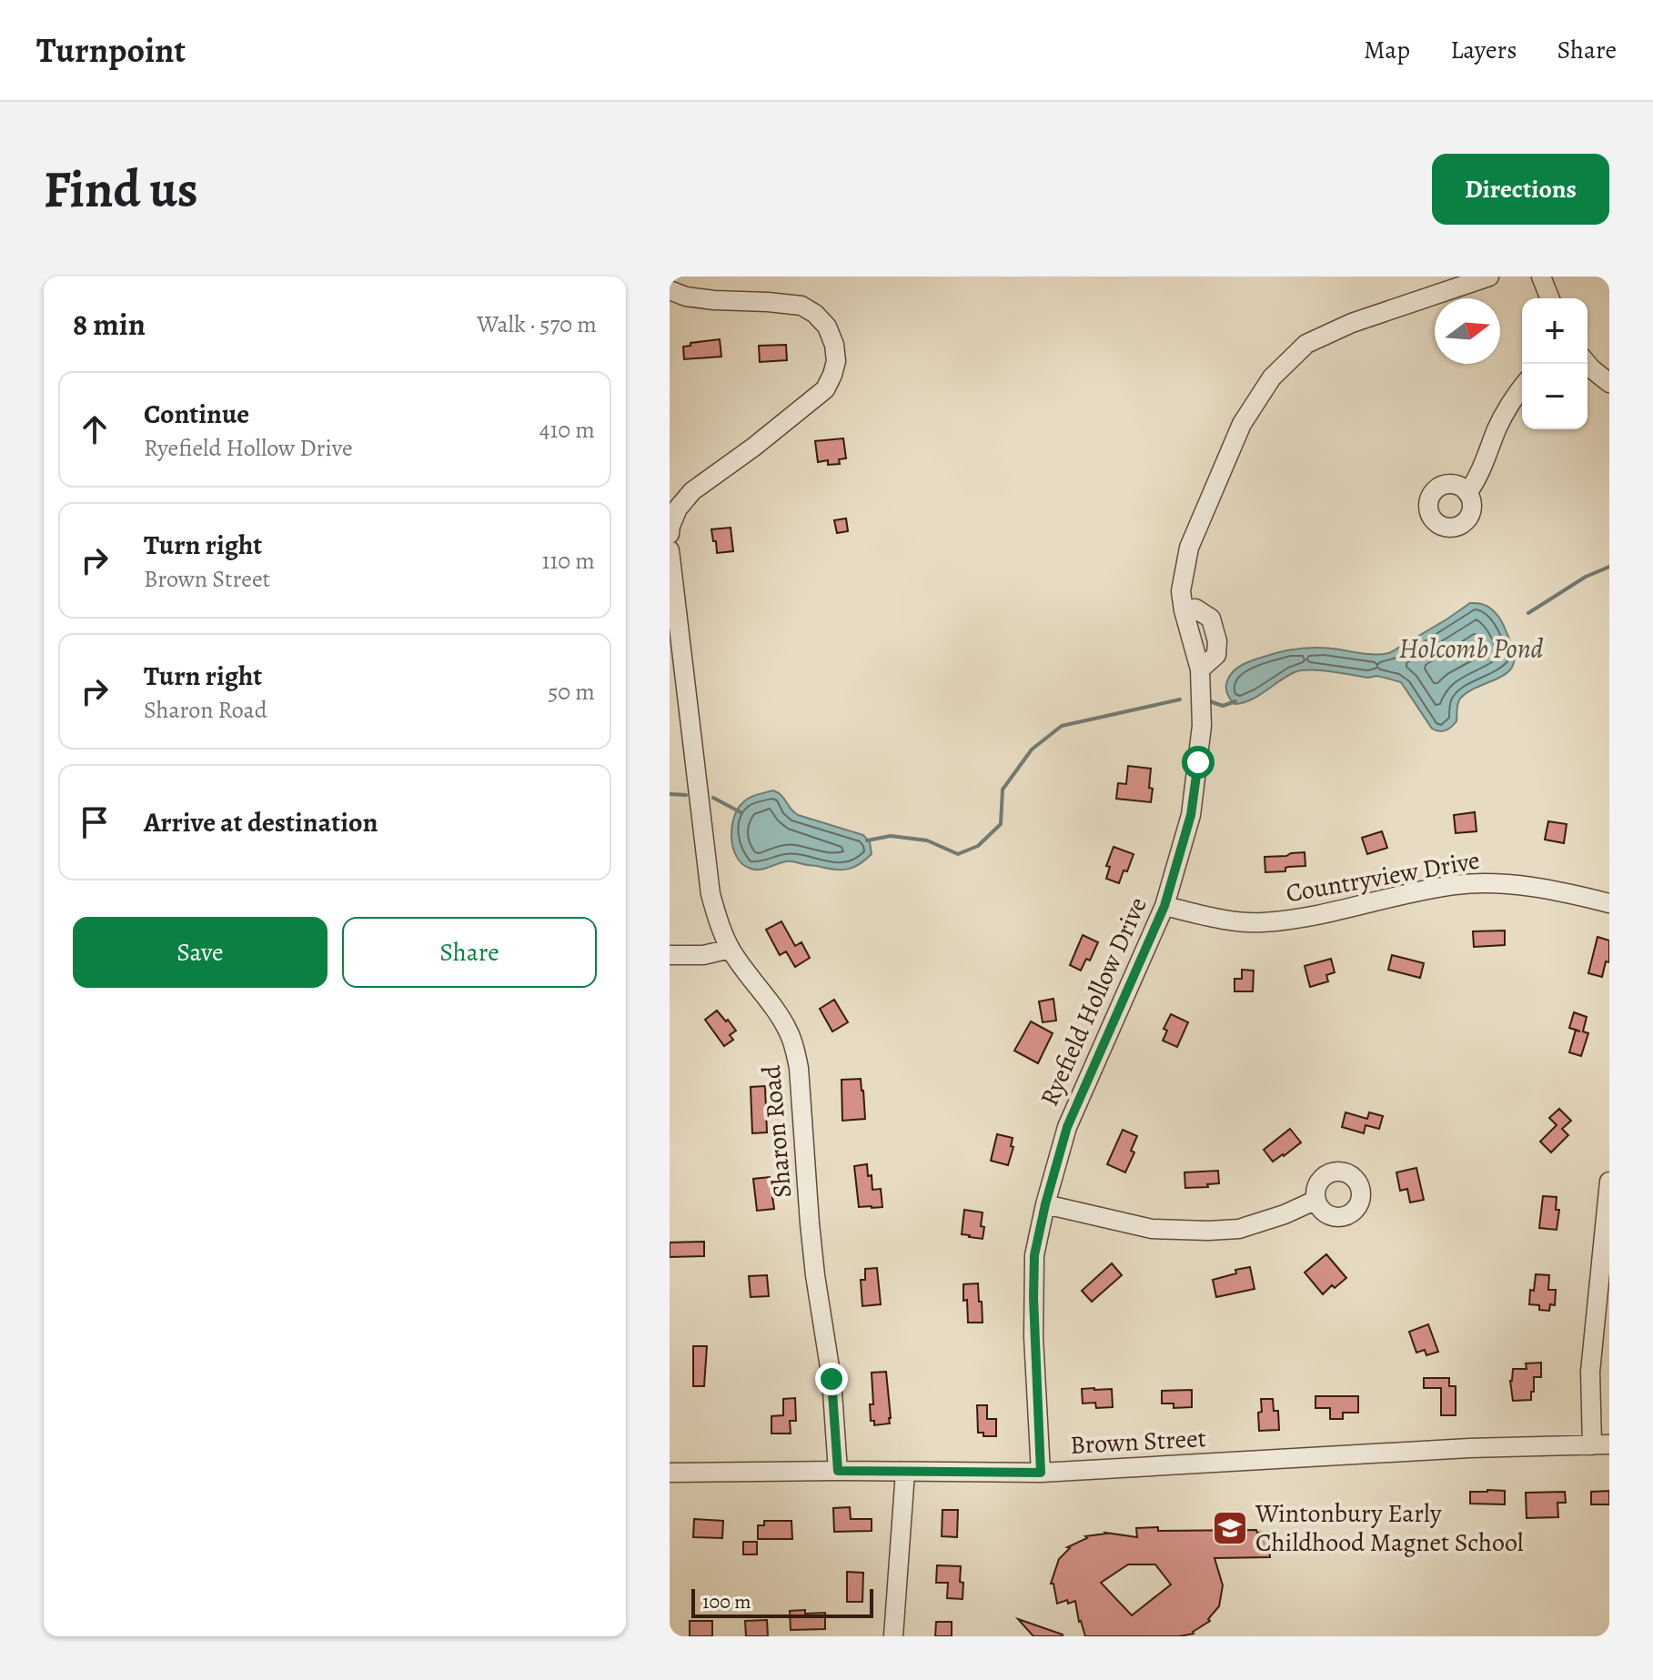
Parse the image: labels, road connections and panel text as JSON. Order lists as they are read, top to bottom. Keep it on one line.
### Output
{"streets":{"street":["Countryview Drive","Ryefield Hollow Drive","Sharon Road","Brown Street"]},"crossings":[["Countryview Drive","Ryefield Hollow Drive"],["Ryefield Hollow Drive","Brown Street"],["Sharon Road","Brown Street"]],"water":["Holcomb Pond"],"places":{"school or university":["Wintonbury Early Childhood Magnet School"]},"scale_bar":"100 m","north":"right","page":{"header":"Turnpoint","nav":["Map","Layers","Share"],"buttons":["Directions",["Save","Share"]],"title":"Find us","heading":["8 min","Walk · 570 m"],"map_buttons":["+","−"],"list":[["Continue","Ryefield Hollow Drive","410 m"],["Turn right","Brown Street","110 m"],["Turn right","Sharon Road","50 m"],"Arrive at destination"],"scale":"100 m"}}
